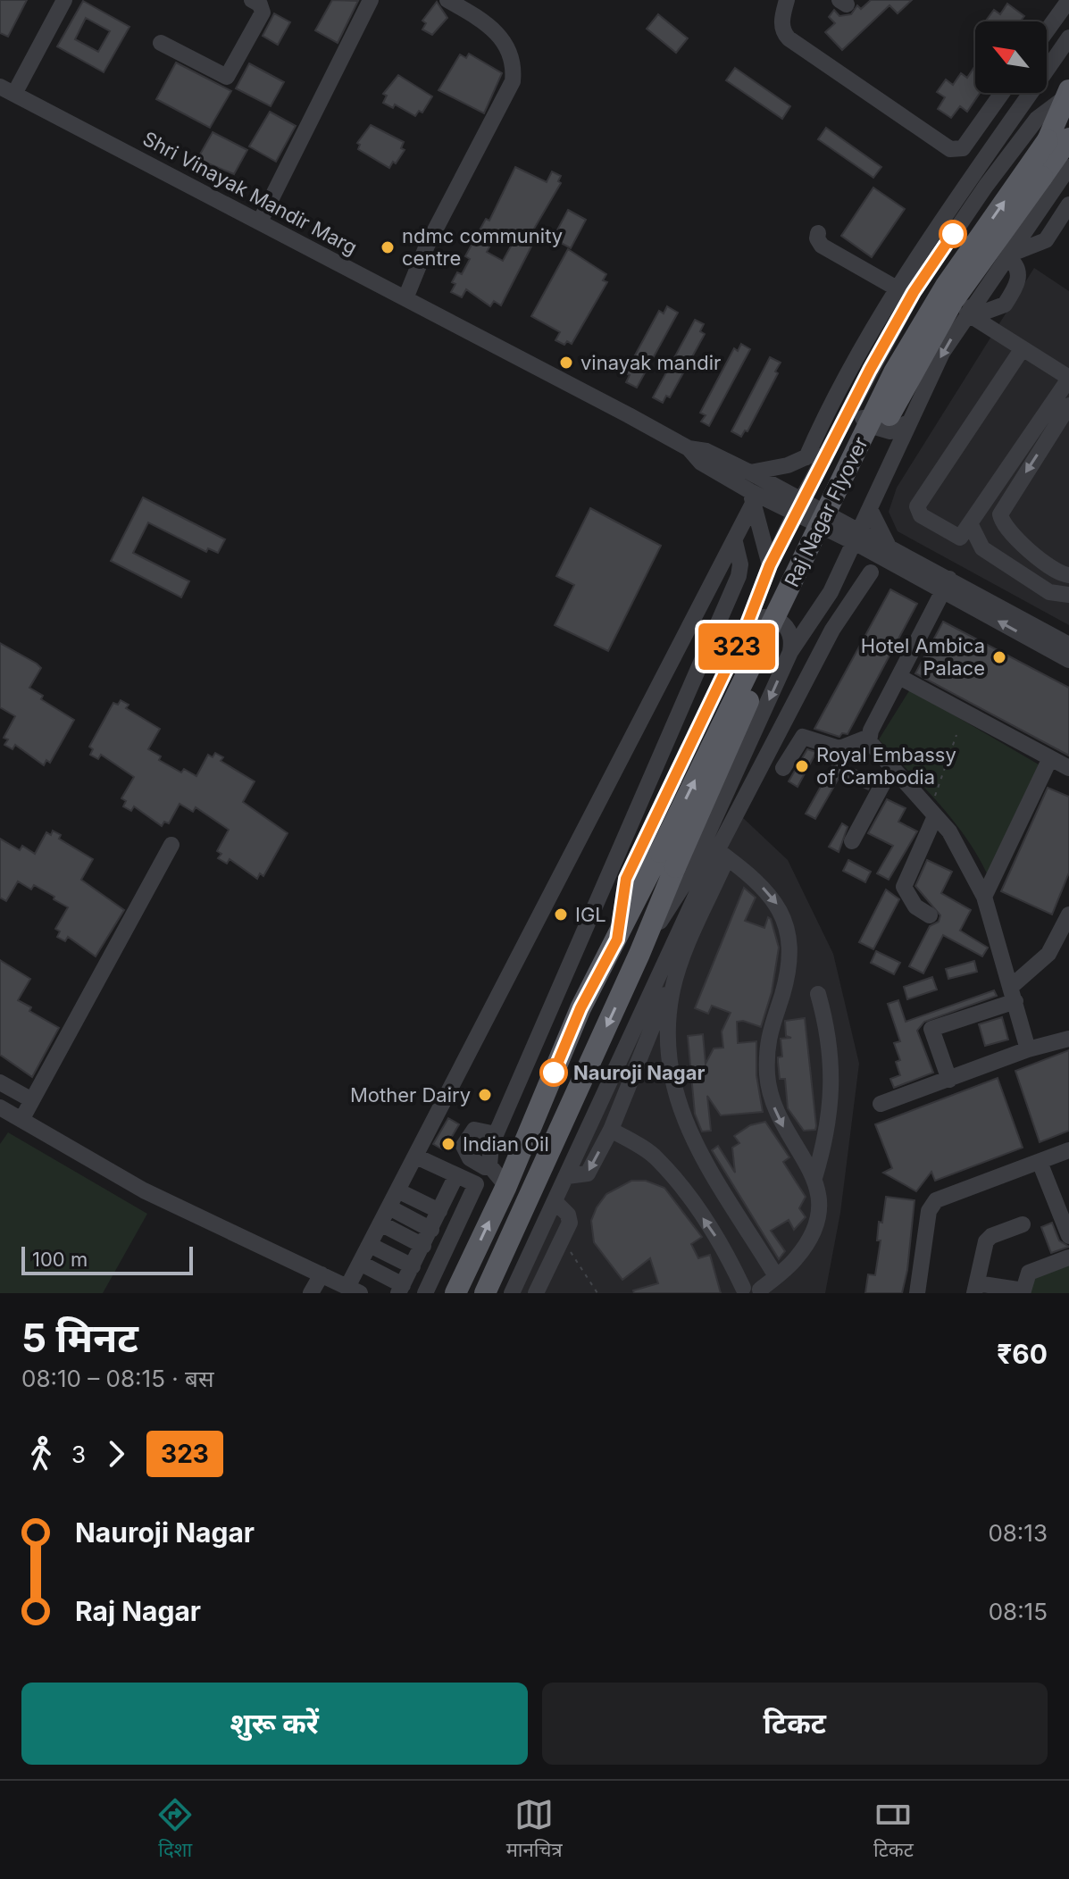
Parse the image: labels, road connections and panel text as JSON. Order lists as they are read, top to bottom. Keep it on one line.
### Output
{"streets":{"main road":["Raj Nagar Flyover"],"street":["Shri Vinayak Mandir Marg"]},"places":["ndmc community centre","vinayak mandir","Hotel Ambica Palace","Royal Embassy of Cambodia","IGL","Nauroji Nagar","Mother Dairy","Indian Oil"],"lines":["bus line 323"],"scale_bar":"100 m","north":"top left","page":{"on_map":"323","scale":"100 m","heading":["5 मिनट","08:10 – 08:15 · बस","₹60"],"legs":["3","323"],"list":[{"name":"Nauroji Nagar","value":"08:13"},{"name":"Raj Nagar","value":"08:15"}],"buttons":["शुरू करें","टिकट"],"tabs":["दिशा","मानचित्र","टिकट"]}}
